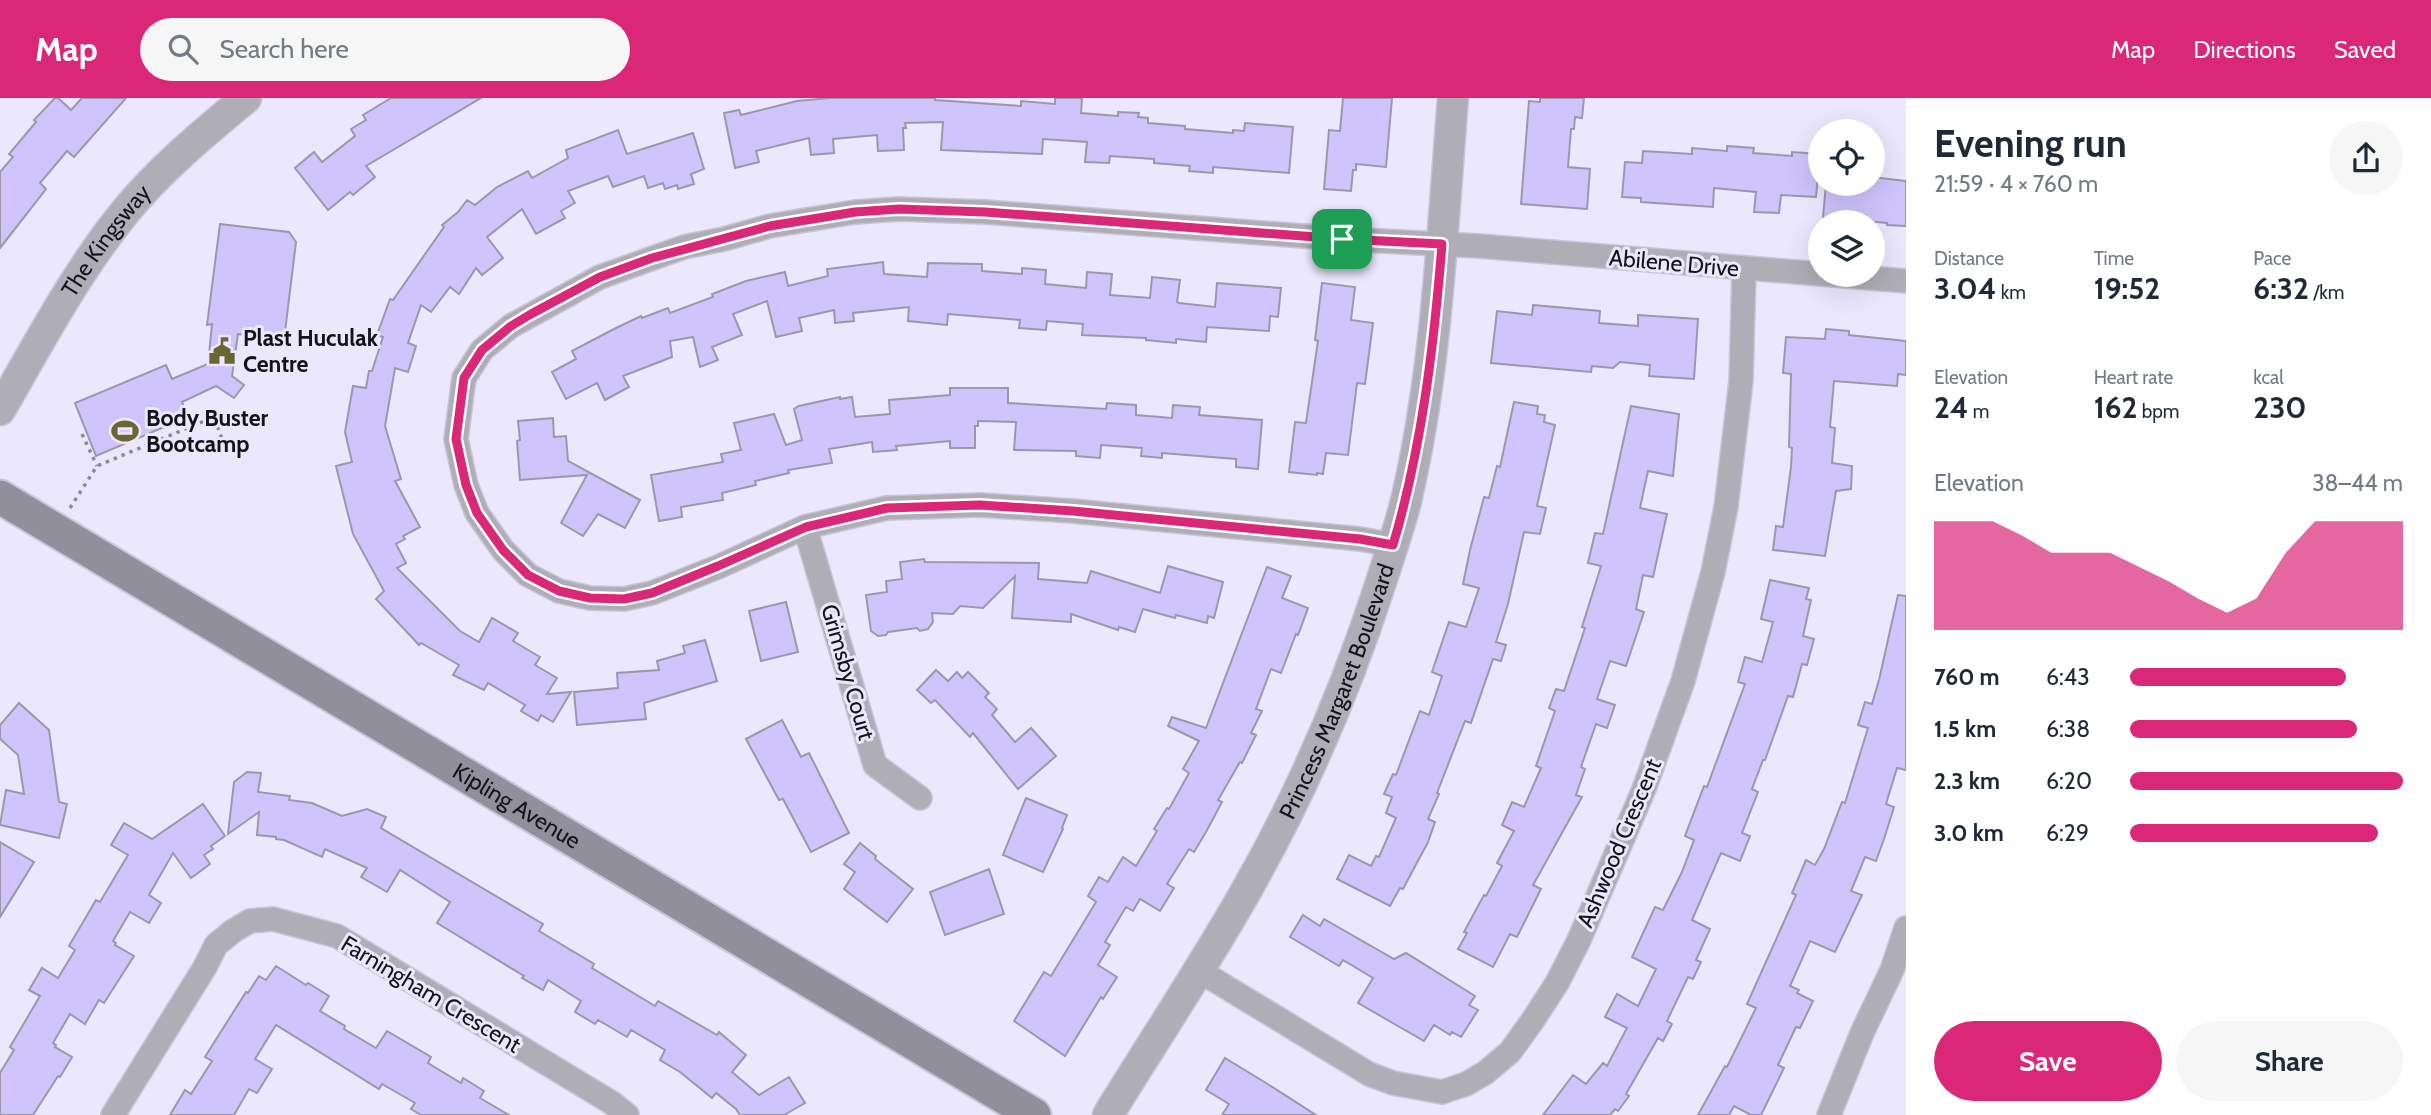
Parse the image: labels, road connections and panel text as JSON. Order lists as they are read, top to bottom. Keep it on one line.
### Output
{"streets":{"main road":["Kipling Avenue"],"street":["The Kingsway","Abilene Drive","Grimsby Court","Princess Margaret Boulevard","Ashwood Crescent","Farningham Crescent"]},"crossings":[["Abilene Drive","Grimsby Court"],["Abilene Drive","Princess Margaret Boulevard"],["Abilene Drive","Ashwood Crescent"],["Princess Margaret Boulevard","Ashwood Crescent"]],"places":{"public building":["Plast Huculak Centre"],"sports":["Body Buster Bootcamp"]},"page":{"header":"Map","search":"Search here","nav":["Map","Directions","Saved"],"heading":["Evening run","21:59 · 4 × 760 m"],"stats":[["Distance","3.04 km"],["Time","19:52"],["Pace","6:32 /km"],["Elevation","24 m"],["Heart rate","162 bpm"],["kcal","230"]],"chart":["Elevation","38–44 m"],"list":[{"name":"760 m","note":"6:43"},{"name":"1.5 km","note":"6:38"},{"name":"2.3 km","note":"6:20"},{"name":"3.0 km","note":"6:29"}],"buttons":["Save","Share"]}}
